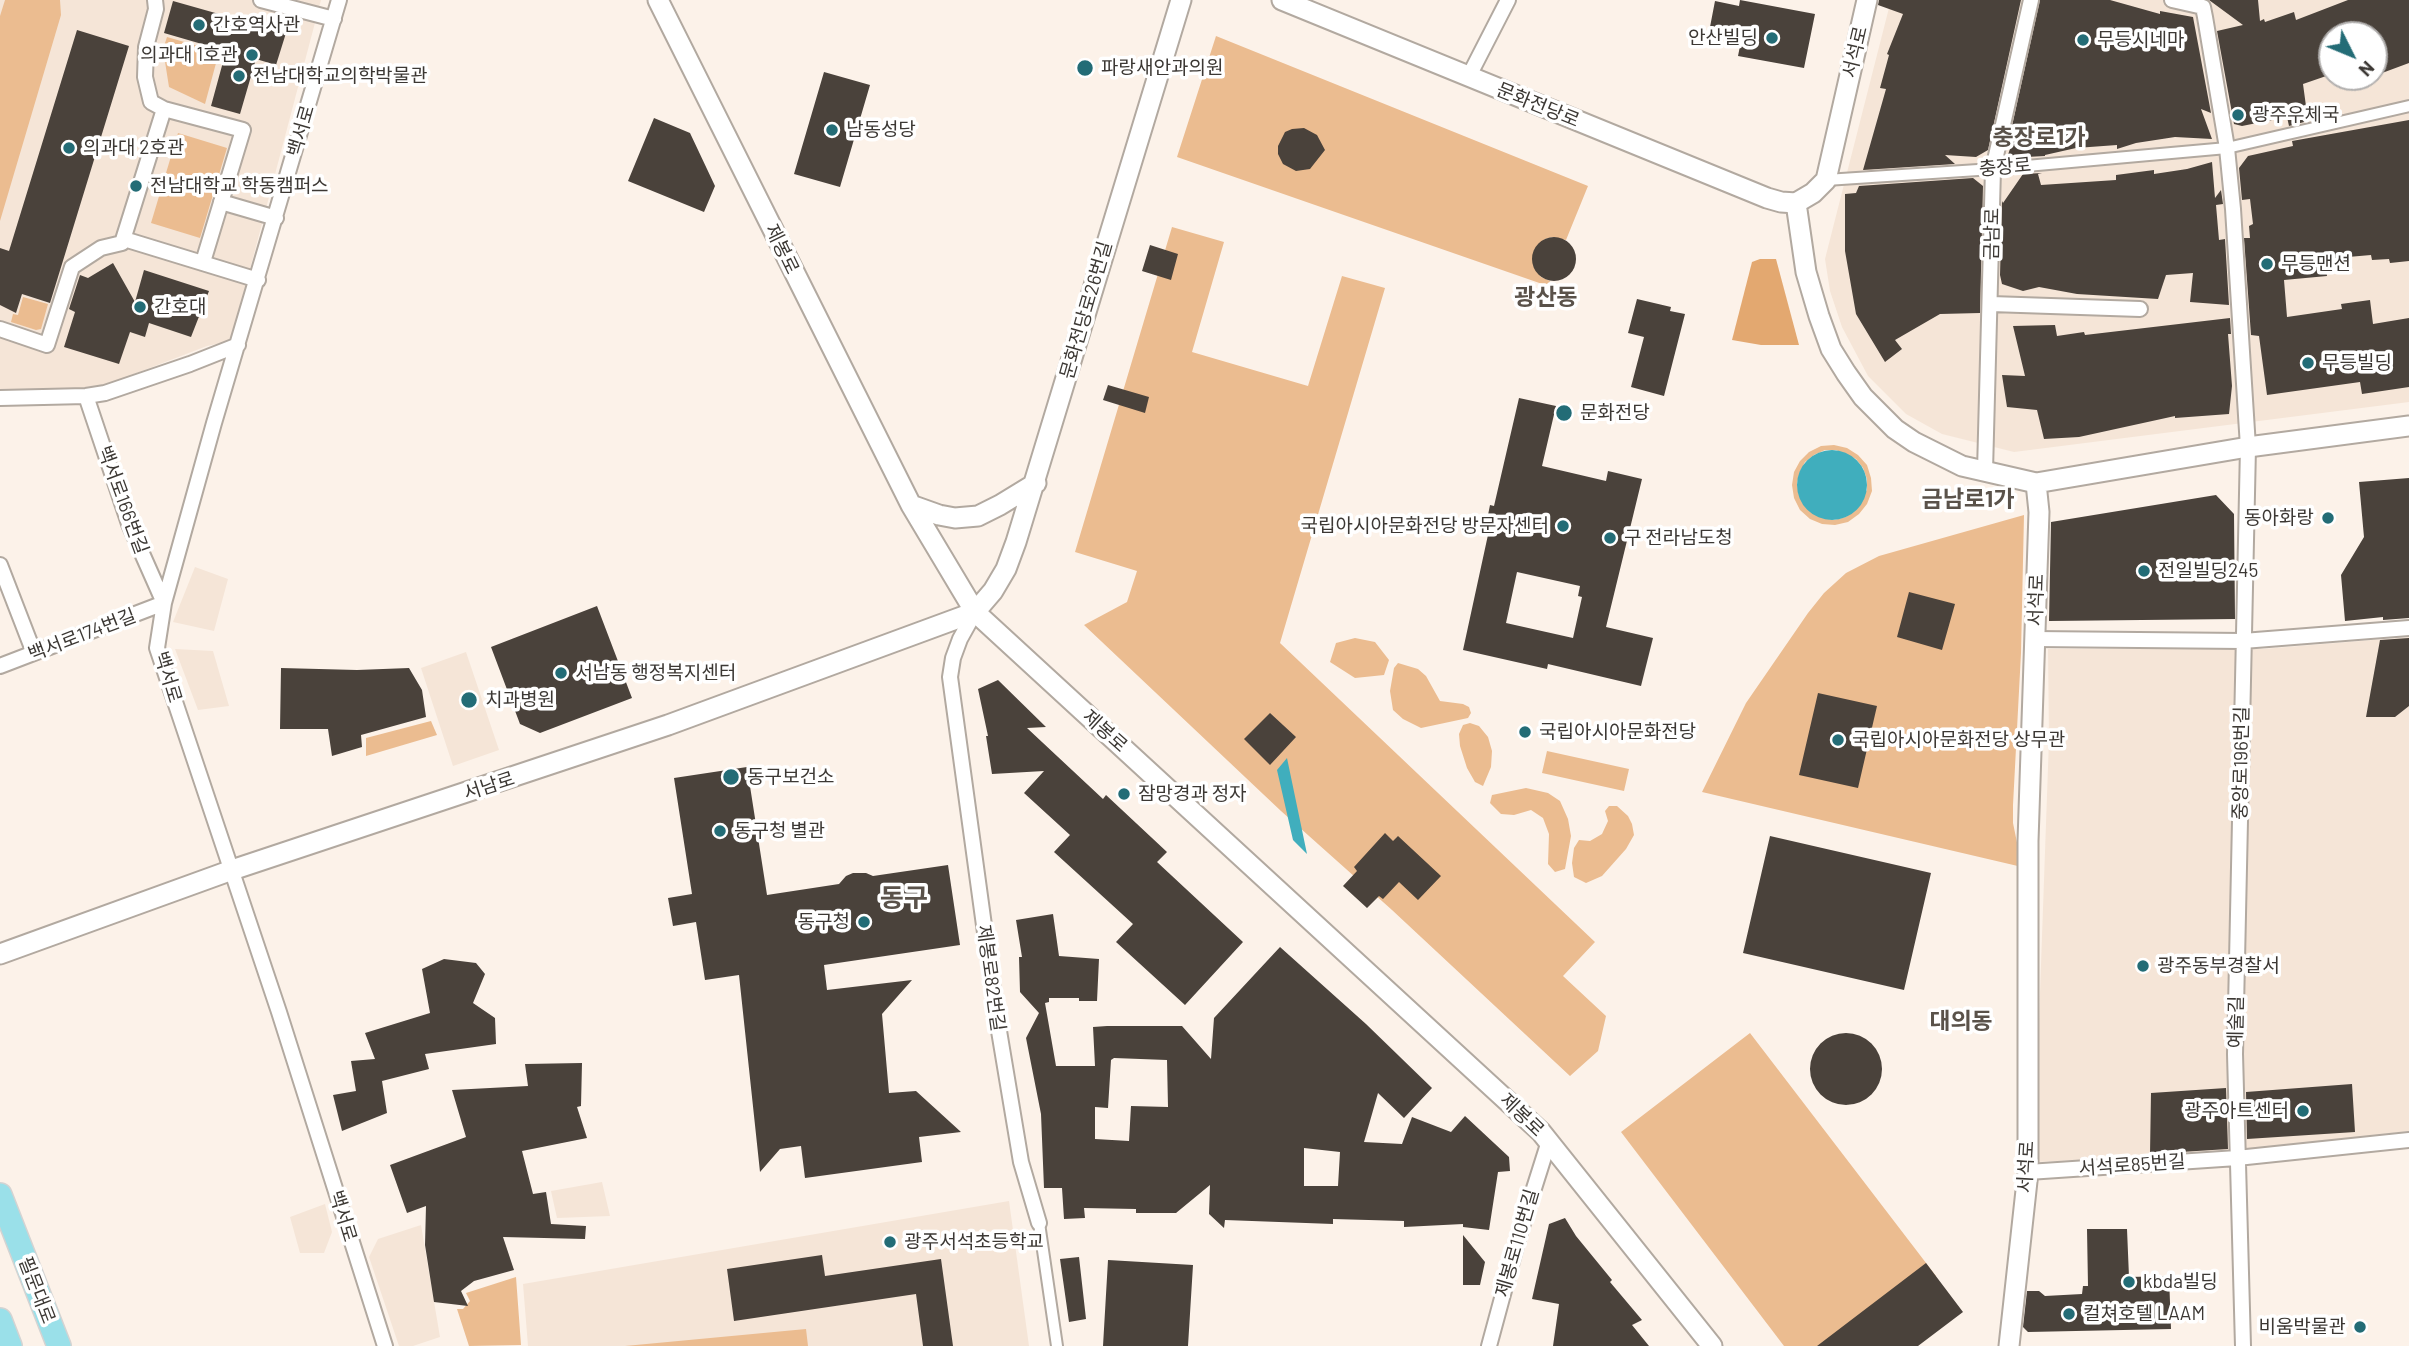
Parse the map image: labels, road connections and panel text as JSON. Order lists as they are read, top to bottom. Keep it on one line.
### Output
{"streets":{"main road":["필문대로"],"street":["서석로","문화전당로","백서로","충장로","금남로","제봉로","문화전당로26번길","백서로166번길","백서로174번길","중앙로196번길","서남로","제봉로82번길","예술길","서석로85번길","제봉로110번길"]},"crossings":[["서석로","충장로"],["서석로","서석로85번길"],["백서로","백서로166번길"],["백서로","백서로174번길"],["백서로","서남로"],["충장로","금남로"],["제봉로","문화전당로26번길"],["제봉로","서남로"],["제봉로","제봉로82번길"],["제봉로","제봉로110번길"],["문화전당로26번길","서남로"],["문화전당로26번길","제봉로82번길"],["백서로166번길","백서로174번길"],["중앙로196번길","예술길"],["서남로","제봉로82번길"],["예술길","서석로85번길"]],"districts":["충장로1가","광산동","금남로1가","동구","대의동"],"places":["간호역사관","안산빌딩","무등시네마","의과대 1호관","파랑새안과의원","전남대학교의학박물관","광주우체국","남동성당","의과대 2호관","전남대학교 학동캠퍼스","무등맨션","간호대","무등빌딩","문화전당","동아화랑","국립아시아문화전당 방문자센터","구 전라남도청","전일빌딩245","서남동 행정복지센터","치과병원","국립아시아문화전당","국립아시아문화전당 상무관","동구보건소","잠망경과 정자","동구청 별관","동구청","광주동부경찰서","광주아트센터","광주서석초등학교","kbda빌딩","컬쳐호텔 LAAM","비움박물관"],"north":"bottom right"}
